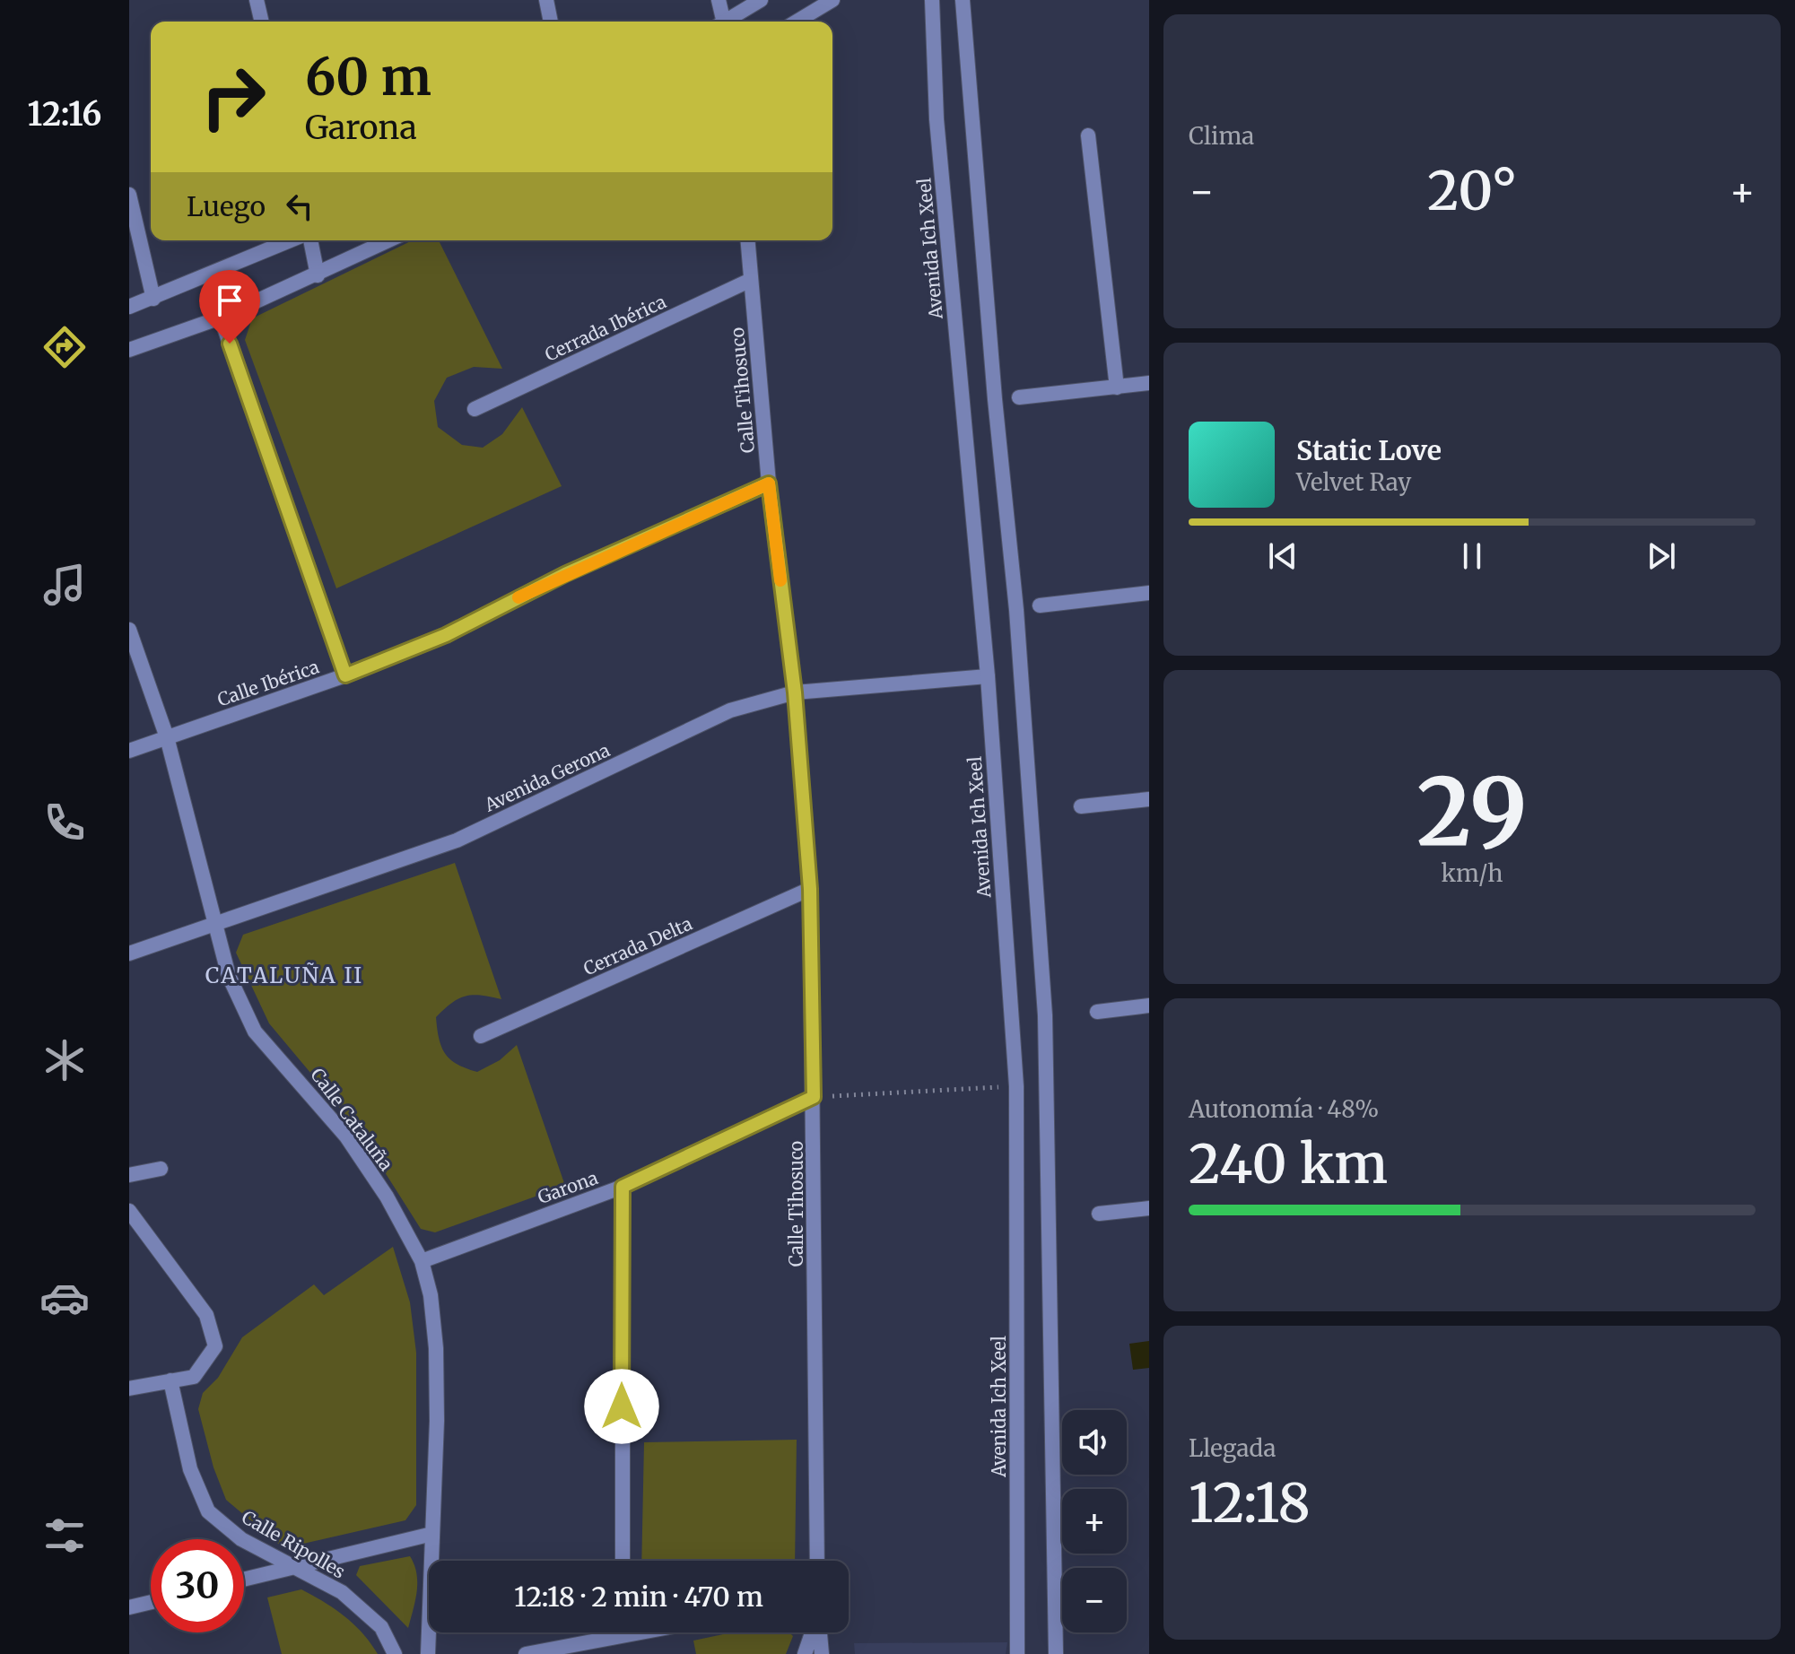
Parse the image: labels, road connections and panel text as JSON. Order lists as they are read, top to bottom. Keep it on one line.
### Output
{"streets":{"street":["Avenida Ich Xeel","Cerrada Ibérica","Calle Tihosuco","Calle Ibérica","Avenida Gerona","Cerrada Delta","Calle Cataluña","Garona","Calle Ripolles"]},"crossings":[["Avenida Ich Xeel","Avenida Gerona"],["Cerrada Ibérica","Calle Tihosuco"],["Calle Tihosuco","Calle Ibérica"],["Calle Tihosuco","Avenida Gerona"],["Calle Tihosuco","Cerrada Delta"],["Calle Tihosuco","Garona"],["Calle Ibérica","Calle Cataluña"],["Avenida Gerona","Calle Cataluña"],["Calle Cataluña","Garona"]],"districts":["CATALUÑA II"],"page":{"tabs":"12:16","tile":["Clima",["29","km/h"],["Autonomía · 48%","240 km"],["Llegada","12:18"]],"turn":["60 m","Garona"],"heat":["−","20°","+"],"then":"Luego","song":["Static Love","Velvet Ray"],"map_buttons":["+","−"],"limit":"30","trip":"12:18 · 2 min · 470 m"}}
